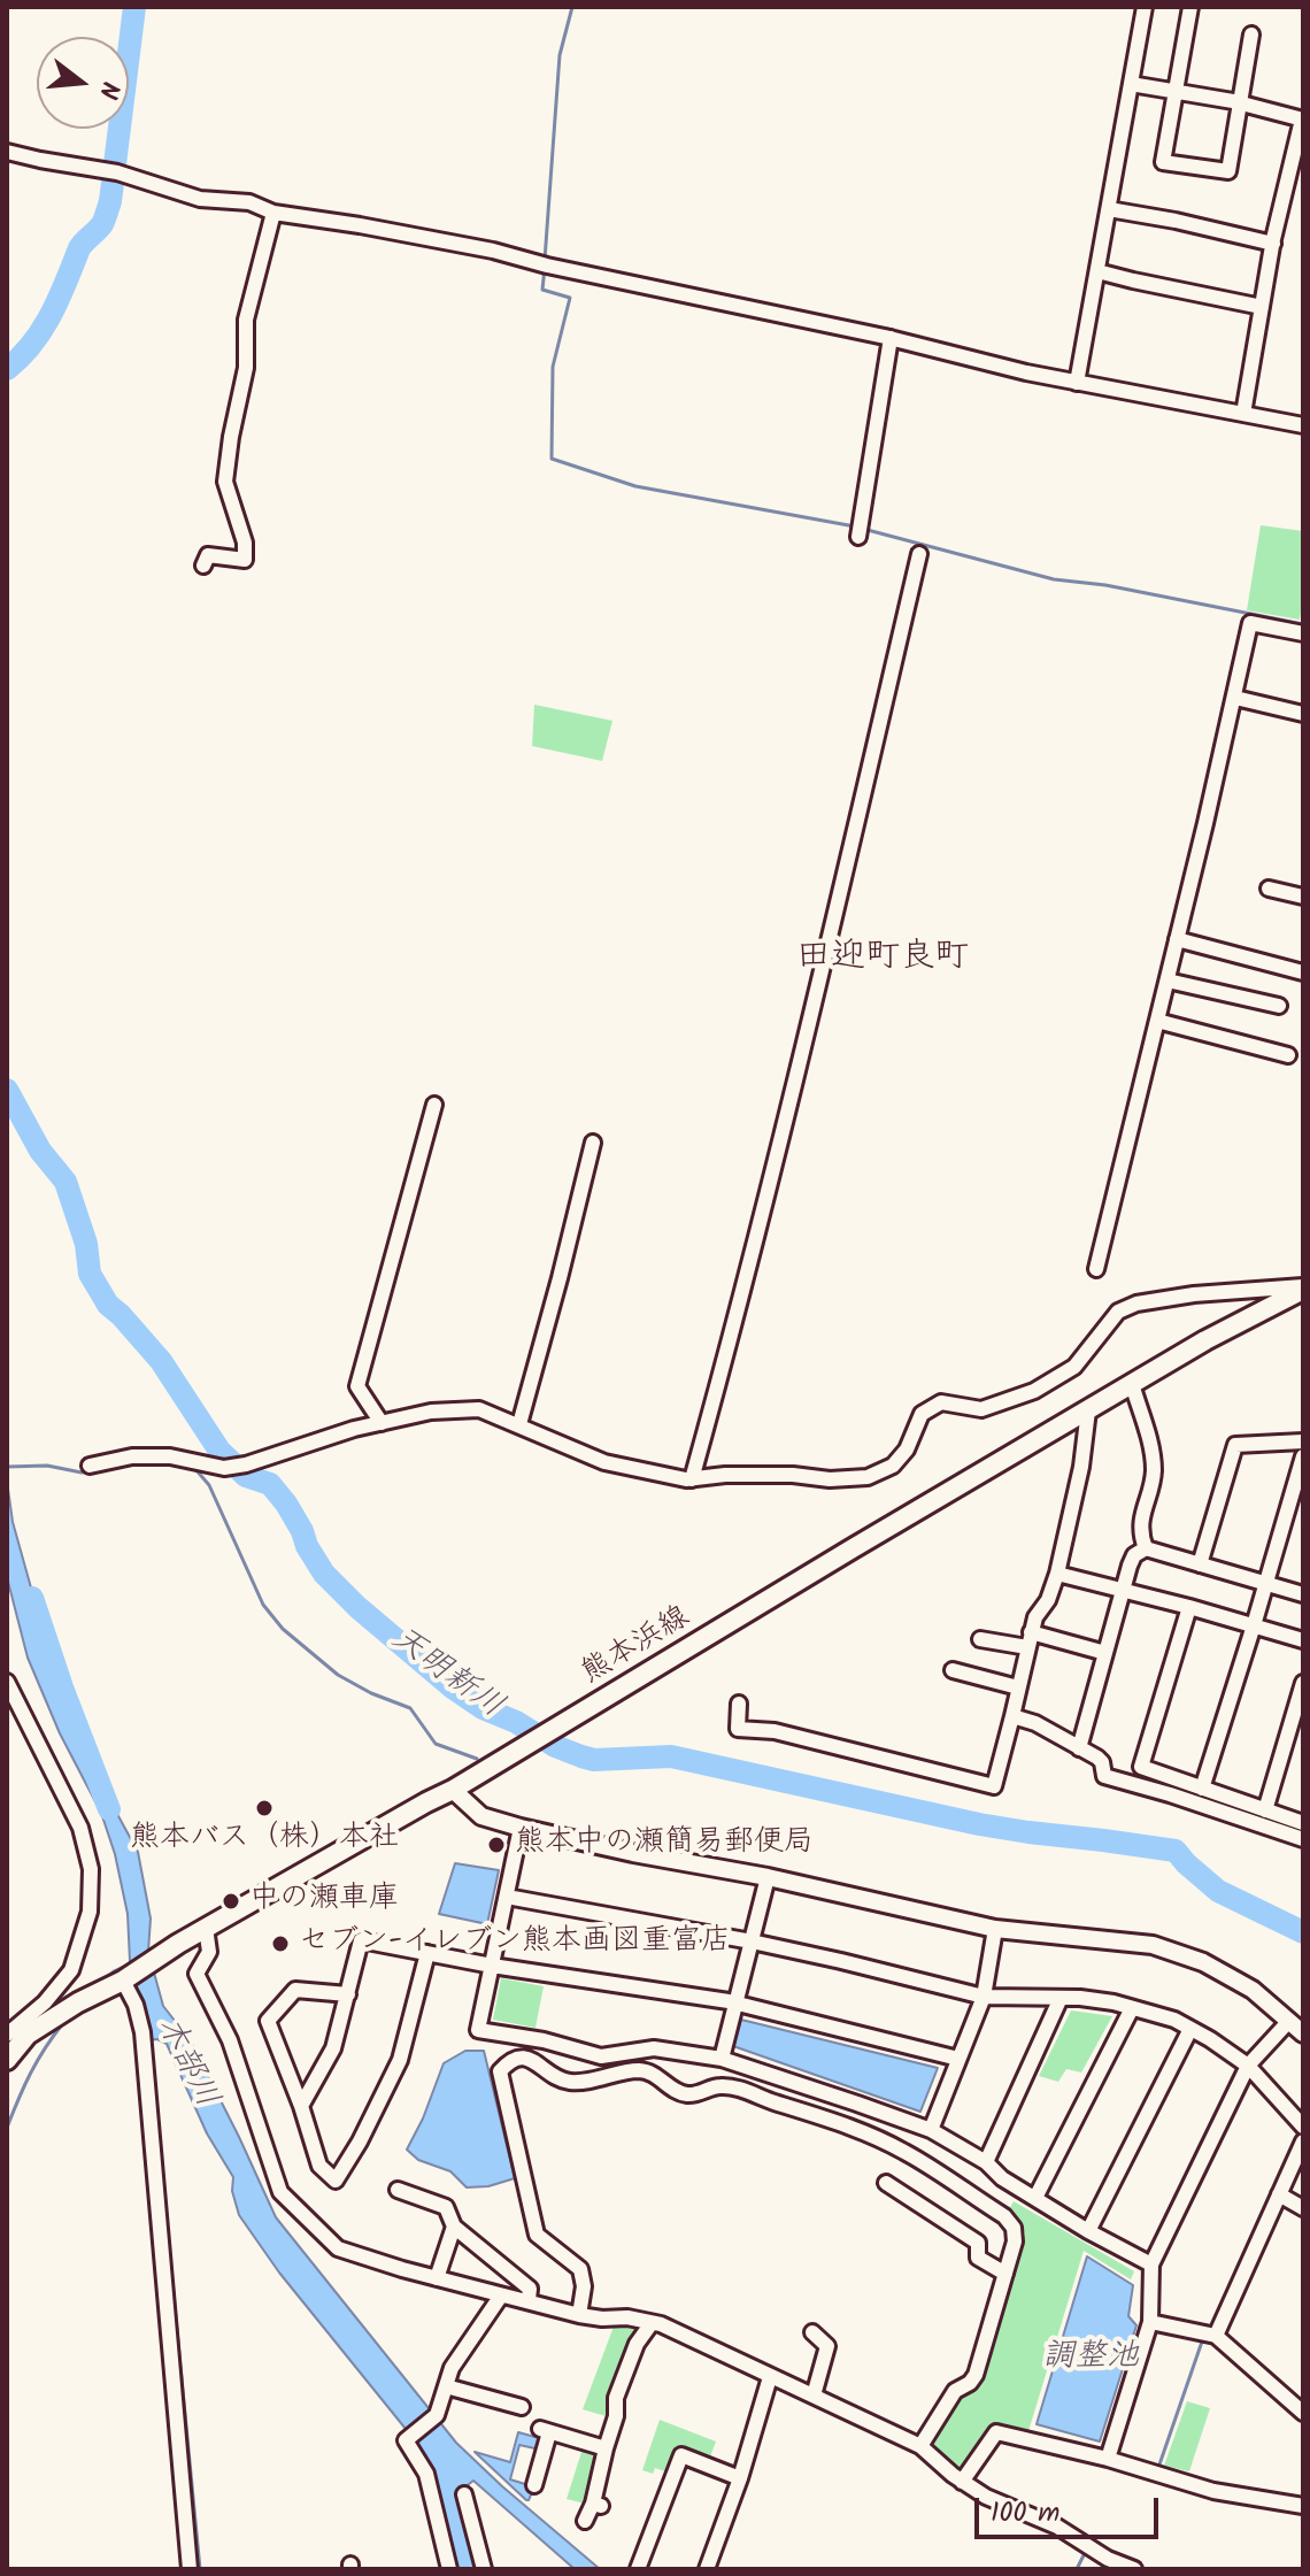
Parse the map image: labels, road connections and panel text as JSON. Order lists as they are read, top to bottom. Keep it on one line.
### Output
{"streets":{"main road":["熊本浜線"]},"districts":["田迎町良町"],"water":["天明新川","木部川","調整池"],"places":["熊本バス（株）本社","熊本中の瀬簡易郵便局","中の瀬車庫","セブン-イレブン熊本画図重富店"],"scale_bar":"100 m","north":"right"}
